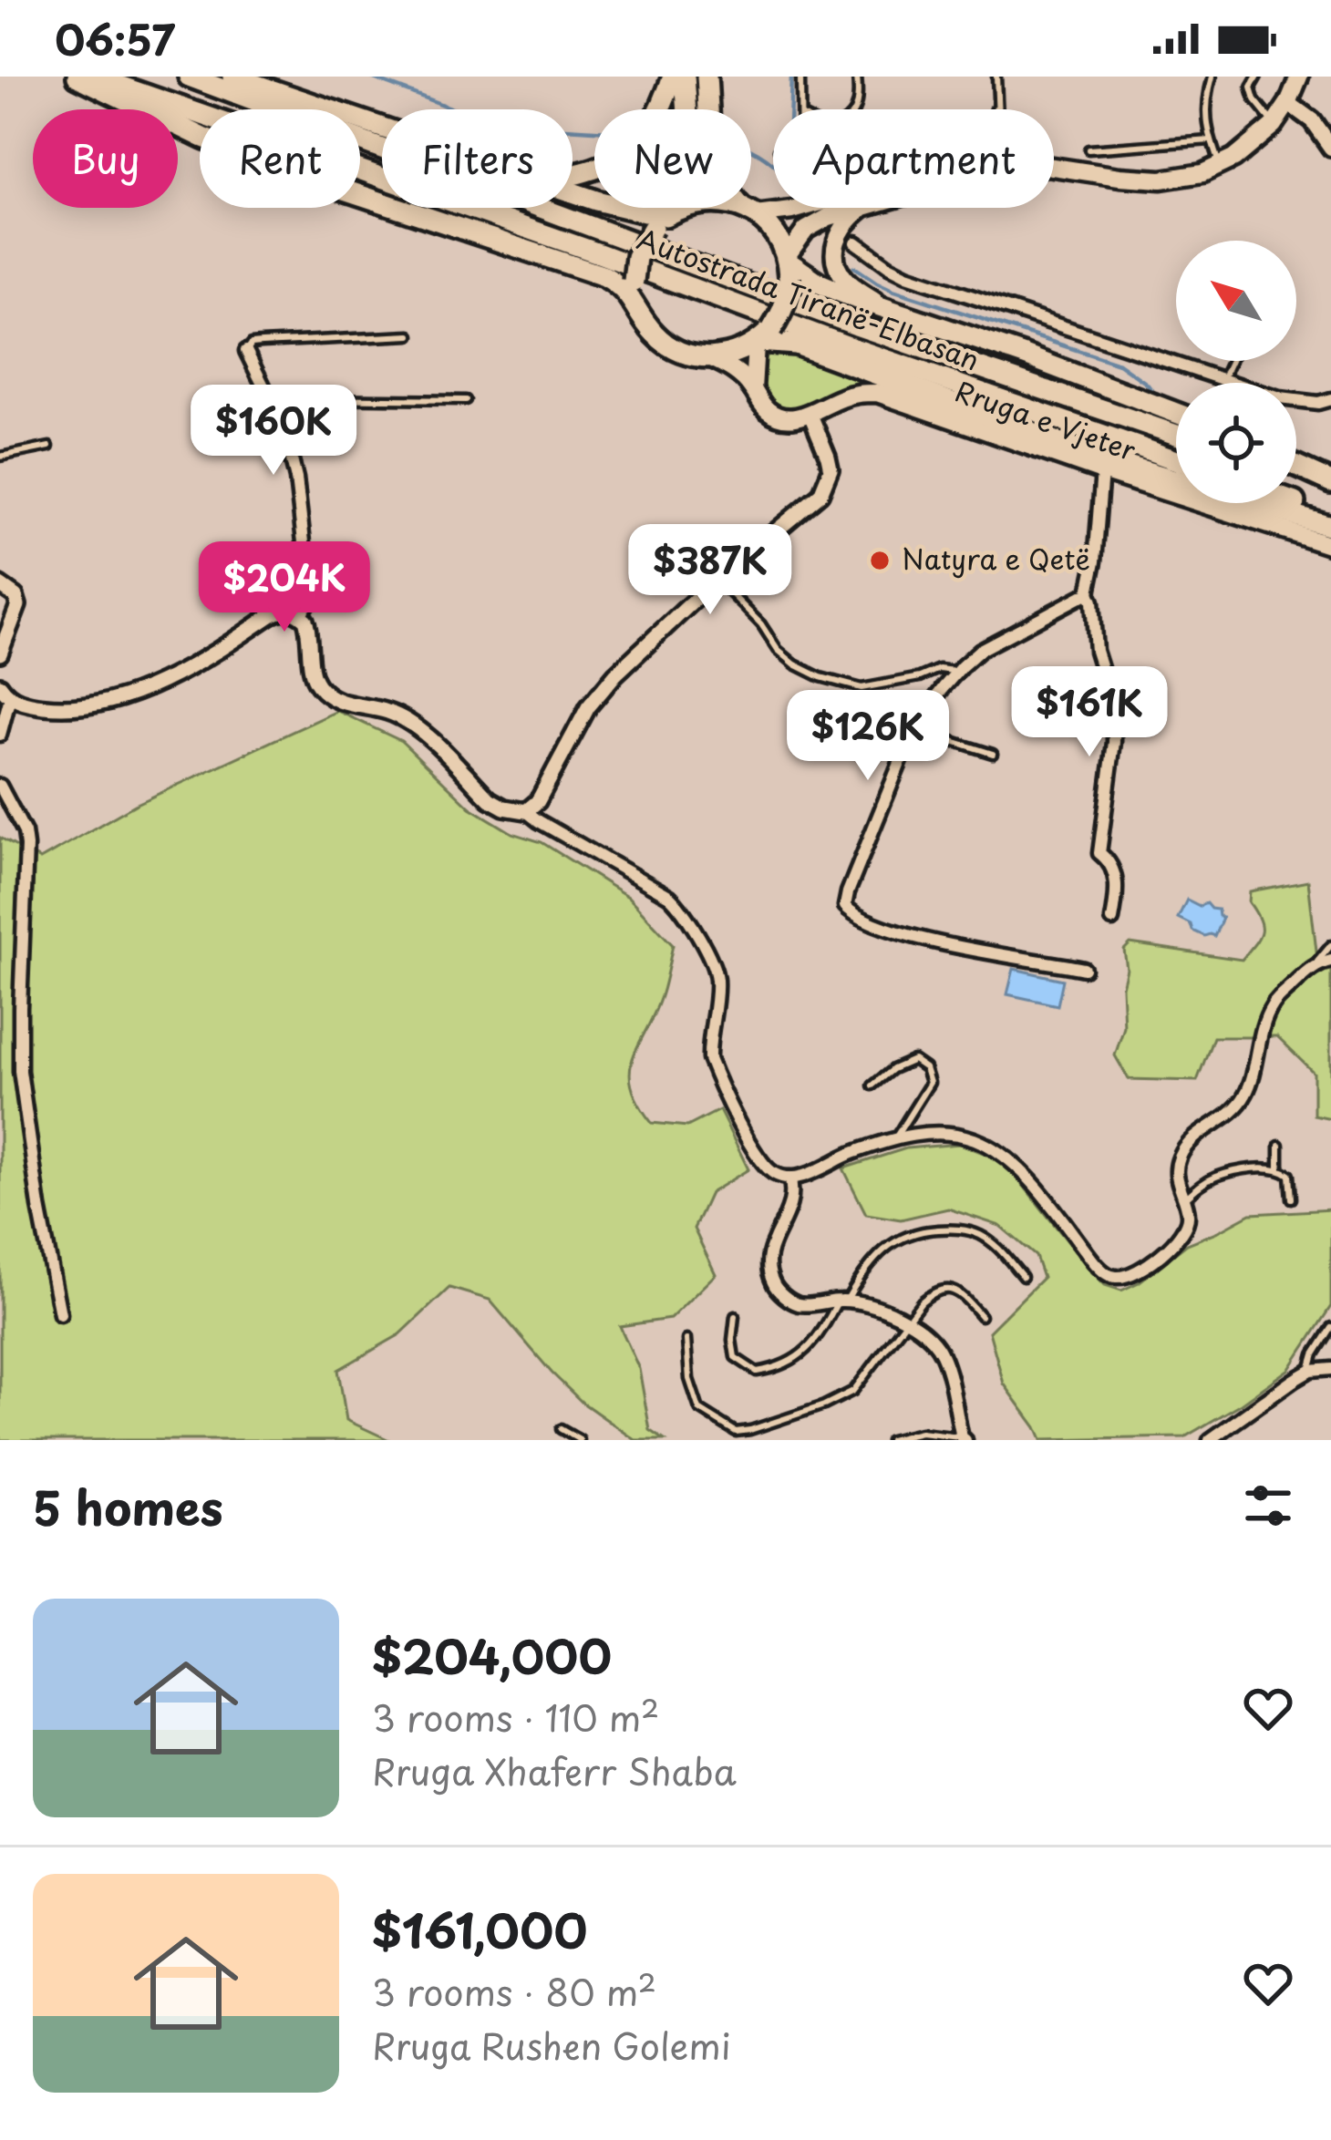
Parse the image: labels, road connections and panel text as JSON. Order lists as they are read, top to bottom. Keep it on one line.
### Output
{"streets":{"highway":["Autostrada Tiranë-Elbasan"],"main road":["Rruga e Vjeter"]},"places":["Natyra e Qetë"],"north":"top left","page":{"status":"06:57","chip":["Buy","Rent","Filters","New","Apartment"],"price":["$160K","$387K","$204K","$161K","$126K"],"heading":"5 homes","list":[{"name":"$204,000","note":"3 rooms · 110 m² · Rruga Xhaferr Shaba"},{"name":"$161,000","note":"3 rooms · 80 m² · Rruga Rushen Golemi"}]}}
